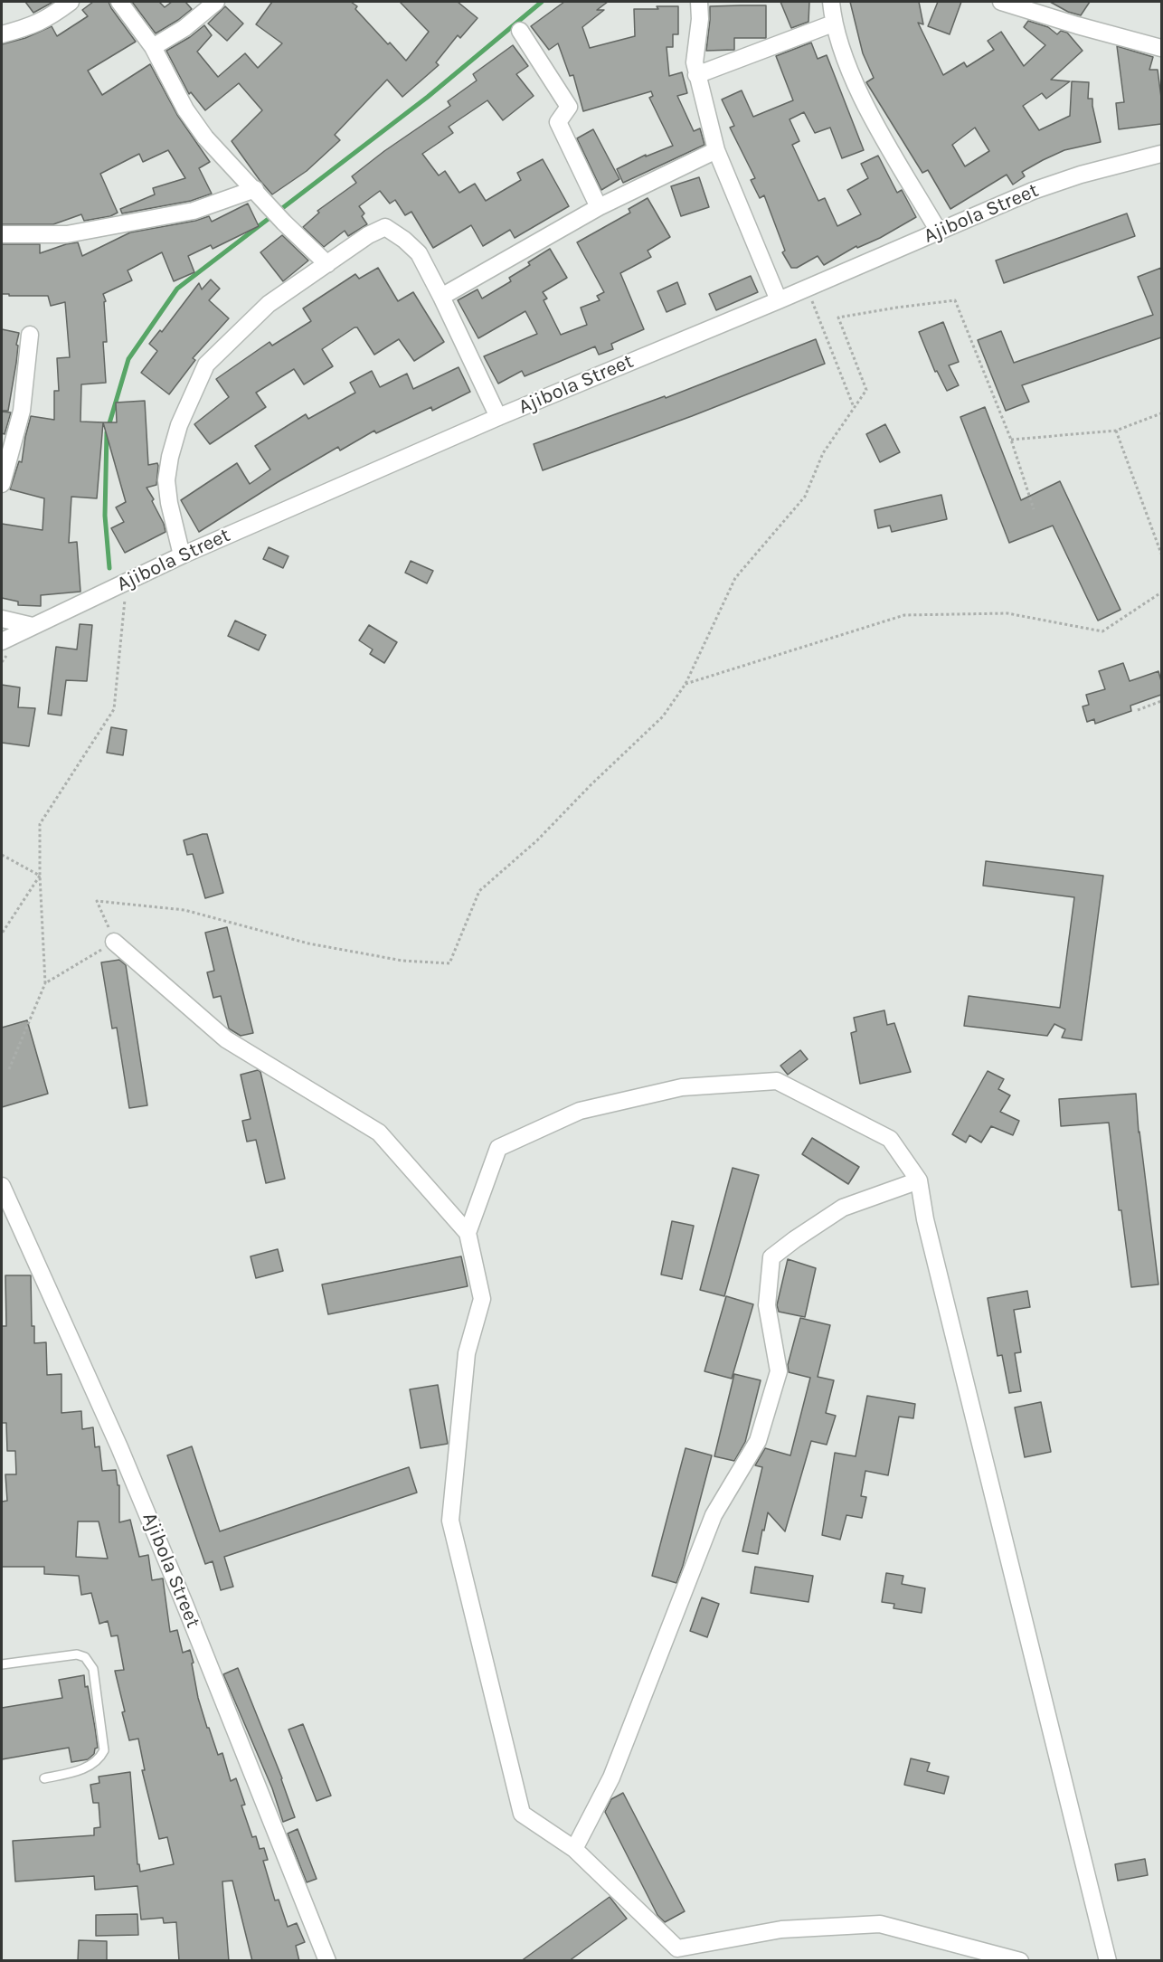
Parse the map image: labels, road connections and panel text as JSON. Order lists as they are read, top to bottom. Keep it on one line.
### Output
{"streets":{"street":["Ajibola Street"]}}
